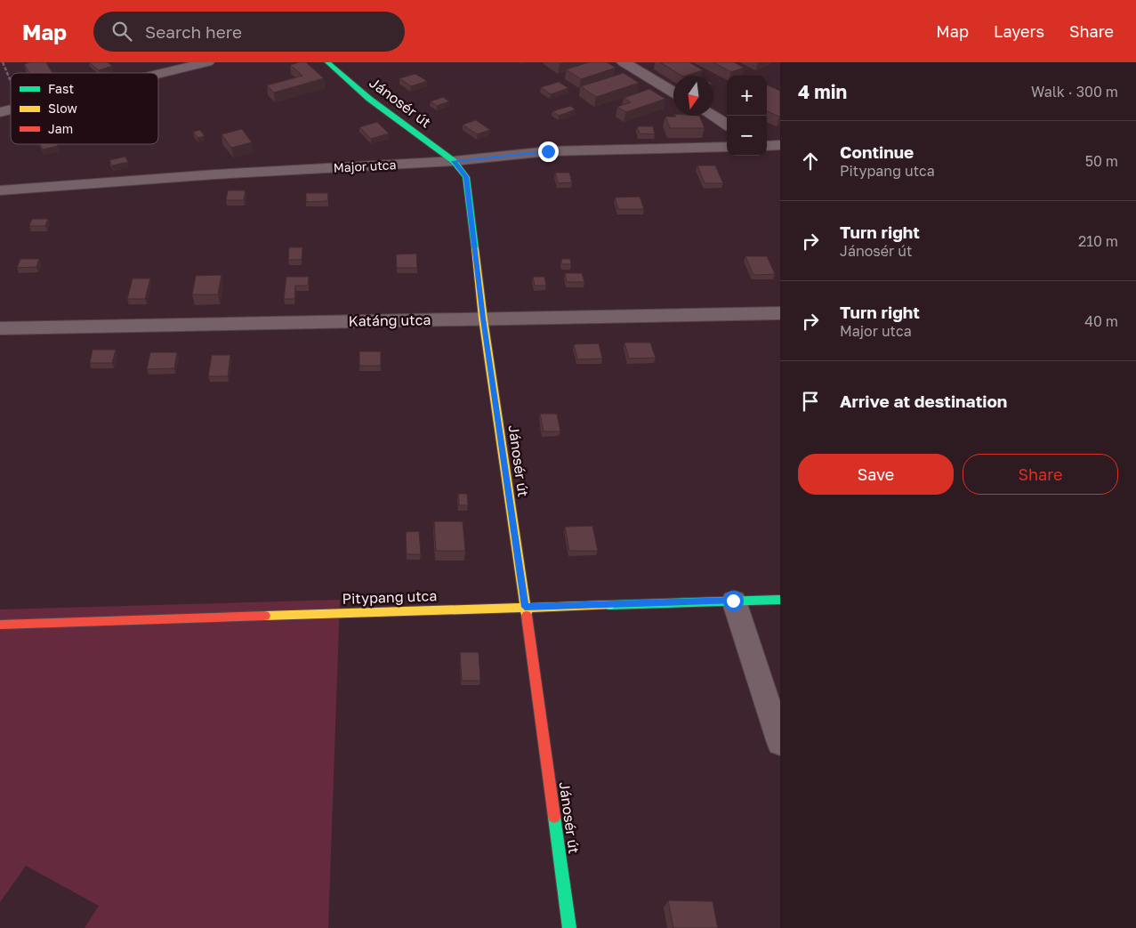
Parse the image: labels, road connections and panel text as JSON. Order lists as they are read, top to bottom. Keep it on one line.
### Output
{"streets":{"street":["Jánosér út","Major utca","Katáng utca","Pitypang utca"]},"crossings":[["Jánosér út","Major utca"],["Jánosér út","Katáng utca"],["Jánosér út","Pitypang utca"]],"legend":["Fast","Slow","Jam"],"north":"bottom","page":{"header":"Map","search":"Search here","nav":["Map","Layers","Share"],"heading":["4 min","Walk · 300 m"],"map_buttons":["+","−"],"list":[["Continue","Pitypang utca","50 m"],["Turn right","Jánosér út","210 m"],["Turn right","Major utca","40 m"],"Arrive at destination"],"buttons":["Save","Share"]}}
